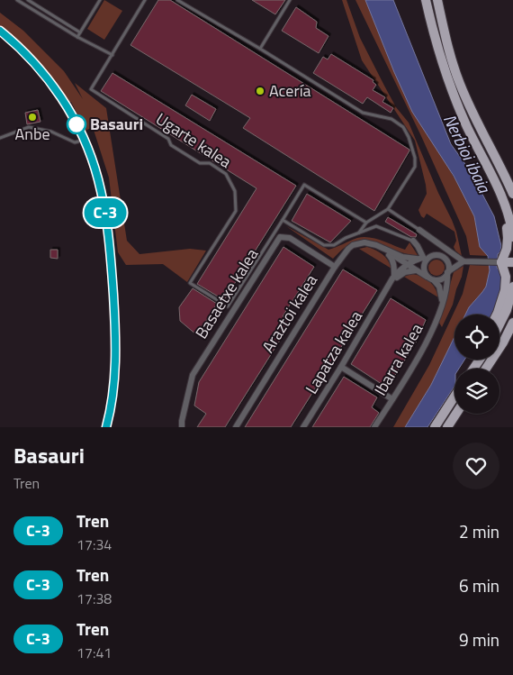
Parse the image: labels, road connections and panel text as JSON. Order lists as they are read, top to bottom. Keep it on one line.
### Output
{"streets":{"street":["Basaetxe kalea","Araztoi kalea","Lapatza kalea","Ibarra kalea"],"lane":["Ugarte kalea"]},"crossings":[["Basaetxe kalea","Araztoi kalea"]],"water":["Nerbioi ibaia"],"places":["Acería","Anbe","Basauri"],"page":{"on_map":"C-3","heading":["Basauri","Tren"],"list":[{"mark":"C-3","name":"Tren","note":"17:34","value":"2 min"},{"mark":"C-3","name":"Tren","note":"17:38","value":"6 min"},{"mark":"C-3","name":"Tren","note":"17:41","value":"9 min"}]}}
